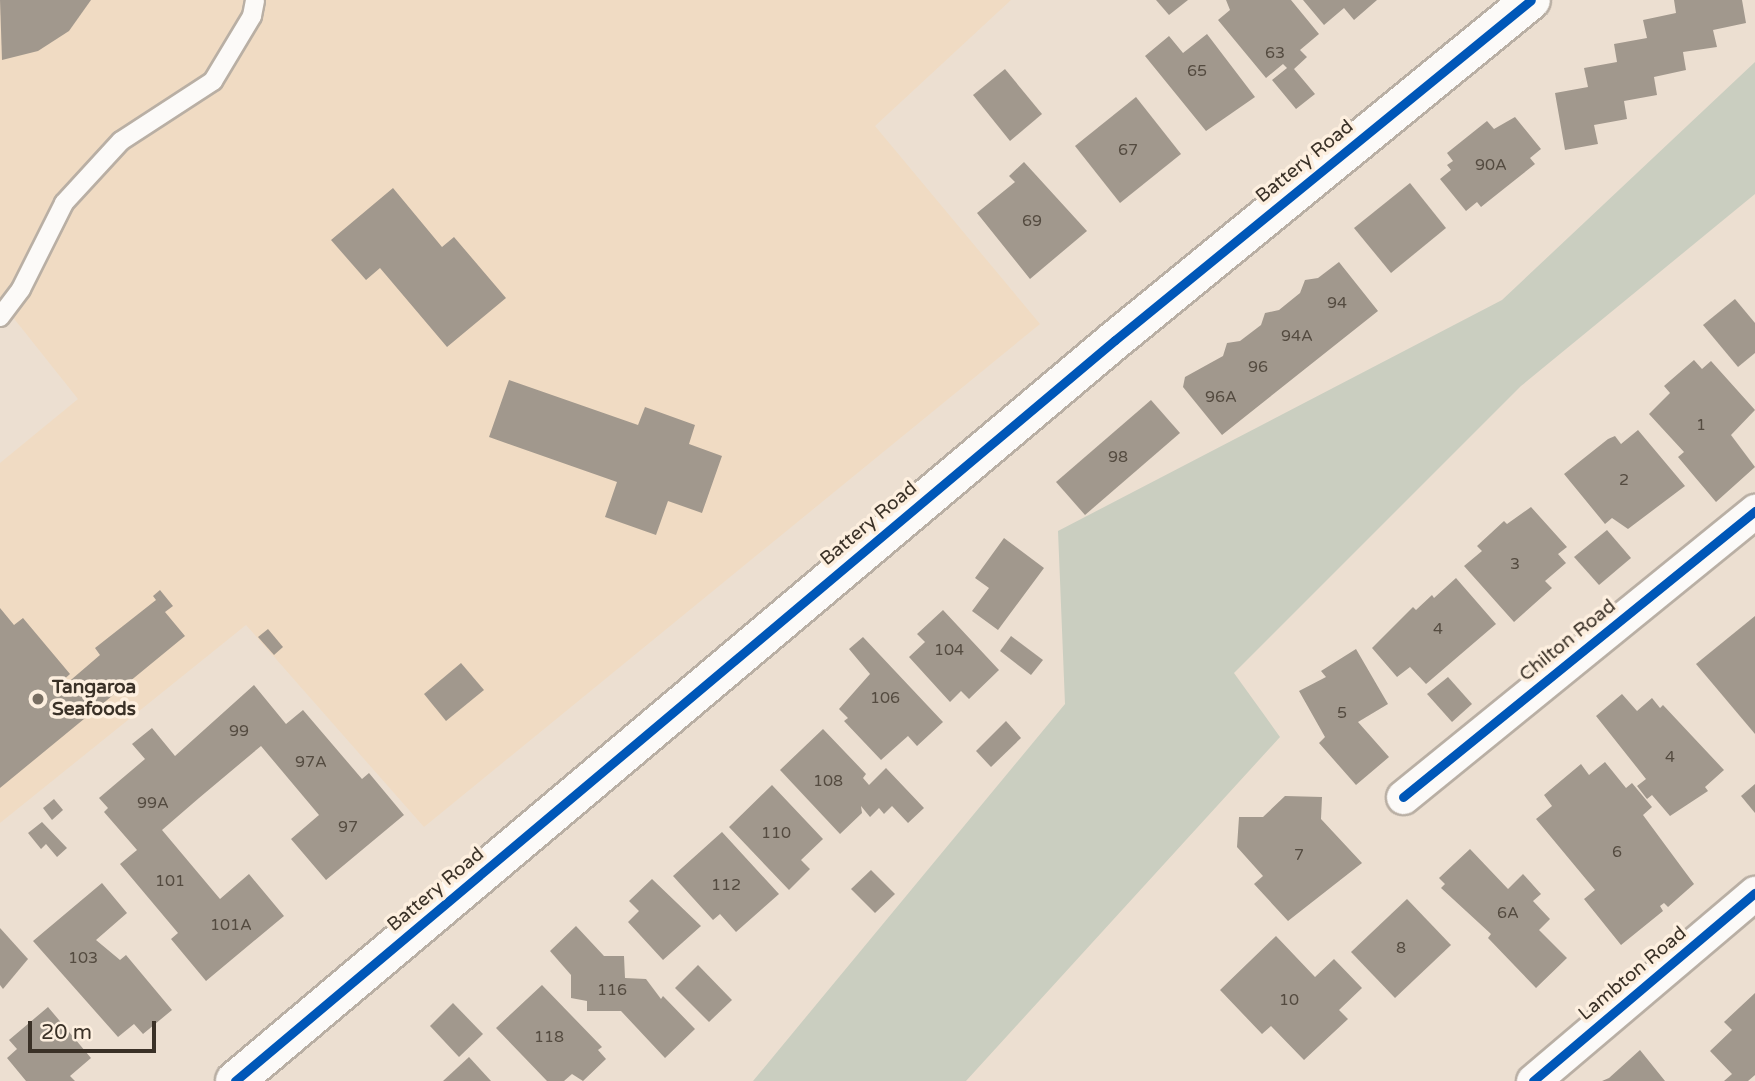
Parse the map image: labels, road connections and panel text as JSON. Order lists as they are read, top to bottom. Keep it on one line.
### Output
{"streets":{"street":["Battery Road","Chilton Road","Lambton Road"]},"places":["Tangaroa Seafoods"],"house_numbers":["63","65","67","90A","69","94","94A","96","96A","1","98","2","3","4","104","106","5","99","4","97A","108","99A","97","110","6","7","101","112","6A","101A","8","103","116","10","118"],"scale_bar":"20 m"}
